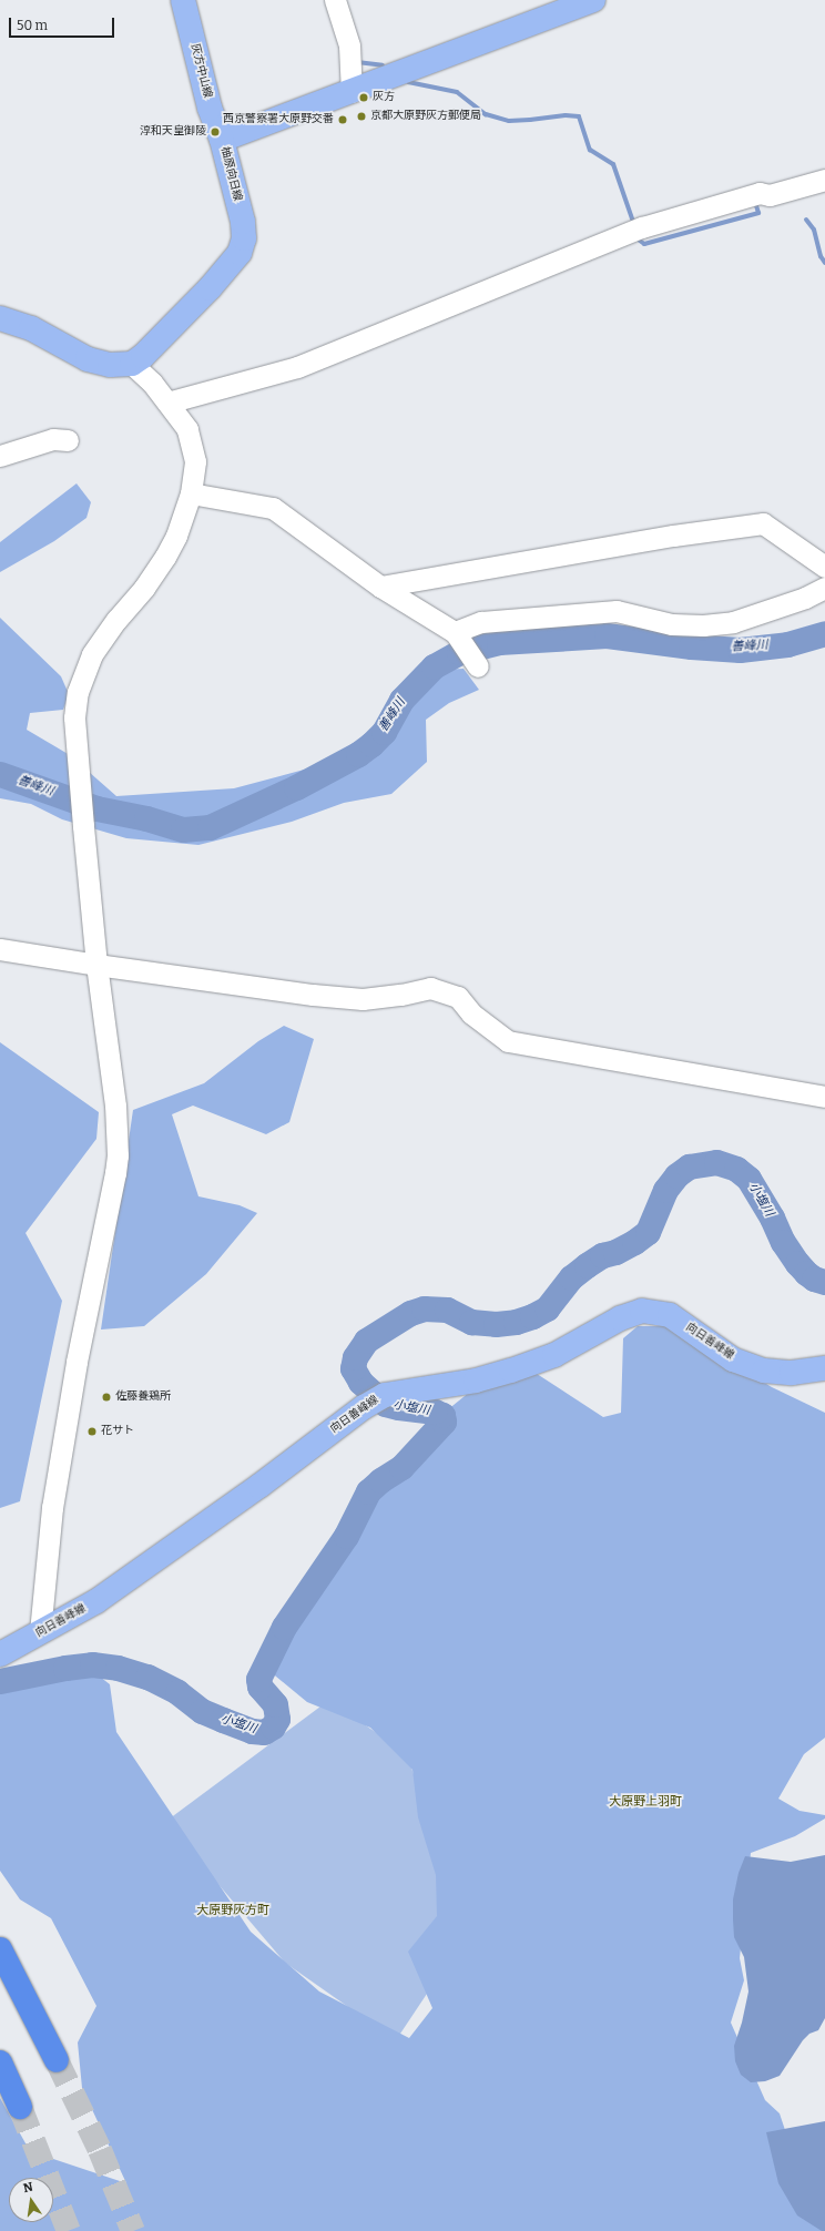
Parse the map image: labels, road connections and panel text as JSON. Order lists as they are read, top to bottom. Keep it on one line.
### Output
{"streets":{"main road":["灰方中山線","柚原向日線","向日善峰線"]},"crossings":[["灰方中山線","柚原向日線"]],"districts":["大原野上羽町","大原野灰方町"],"water":["善峰川","小塩川"],"places":["灰方","京都大原野灰方郵便局","西京警察署大原野交番","淳和天皇御陵","佐藤養鶏所","花サト"],"scale_bar":"50 m","north":"top"}
